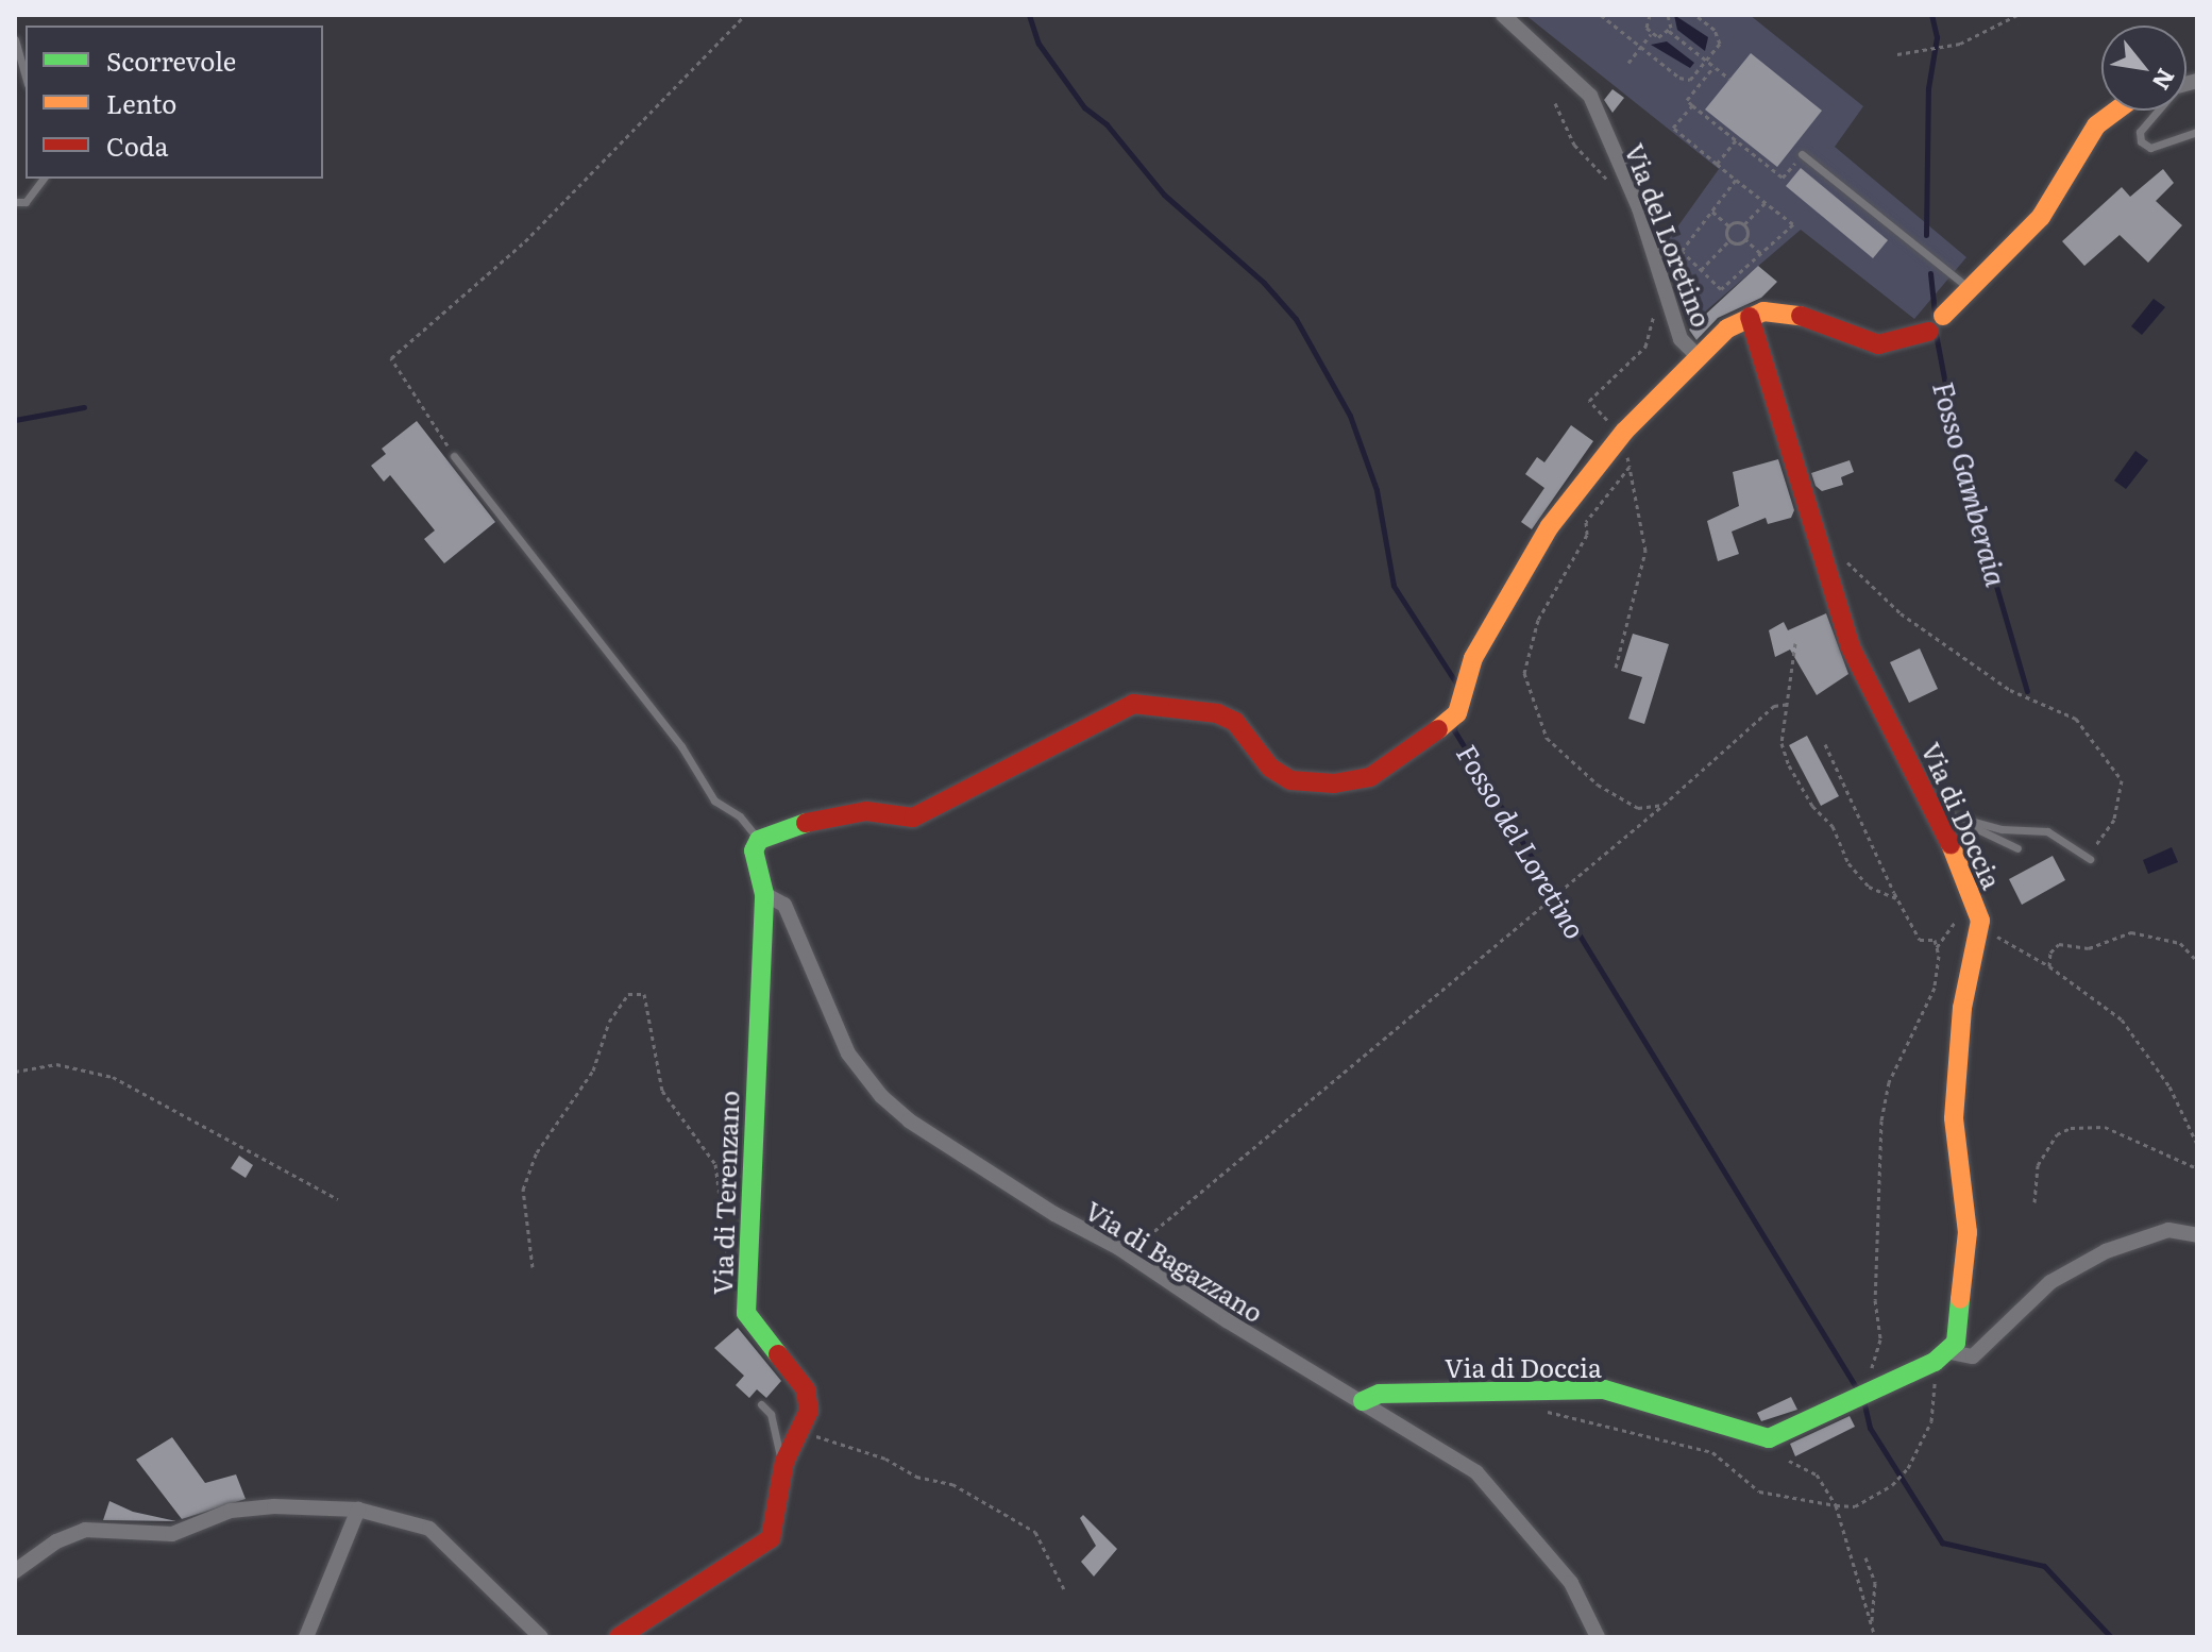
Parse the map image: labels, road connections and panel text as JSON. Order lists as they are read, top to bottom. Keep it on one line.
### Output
{"streets":{"street":["Via del Loretino","Via di Doccia","Via di Terenzano","Via di Bagazzano"]},"crossings":[["Via di Doccia","Via di Bagazzano"],["Via di Terenzano","Via di Bagazzano"]],"water":["Fosso Gamberaia","Fosso del Loretino"],"legend":["Scorrevole","Lento","Coda"],"north":"bottom right"}
